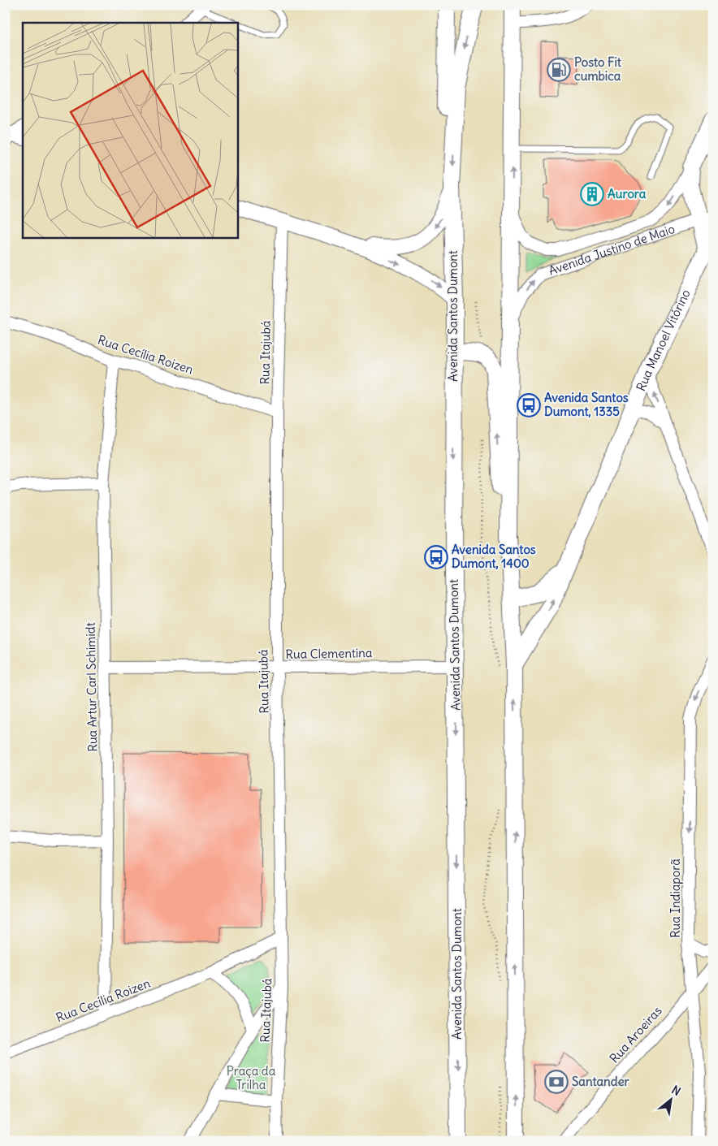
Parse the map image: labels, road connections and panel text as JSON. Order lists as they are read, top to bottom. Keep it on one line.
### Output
{"streets":{"main road":["Avenida Santos Dumont","Rua Manoel Vitórino"],"street":["Avenida Justino de Maio","Rua Itajubá","Rua Cecília Roizen","Rua Clementina","Rua Artur Carl Schimidt","Rua Indiaporã","Rua Aroeiras"]},"crossings":[["Avenida Santos Dumont","Rua Clementina"],["Rua Itajubá","Rua Cecília Roizen"],["Rua Itajubá","Rua Clementina"],["Rua Cecília Roizen","Rua Artur Carl Schimidt"],["Rua Clementina","Rua Artur Carl Schimidt"],["Rua Indiaporã","Rua Aroeiras"]],"one_way":["Avenida Justino de Maio","Rua Indiaporã"],"parks":["Praça da Trilha"],"places":{"fuel station":["Posto Fit cumbica"],"building":["Aurora"],"bus stop":["Avenida Santos Dumont, 1335","Avenida Santos Dumont, 1400"],"bank":["Santander"]},"north":"top right"}
